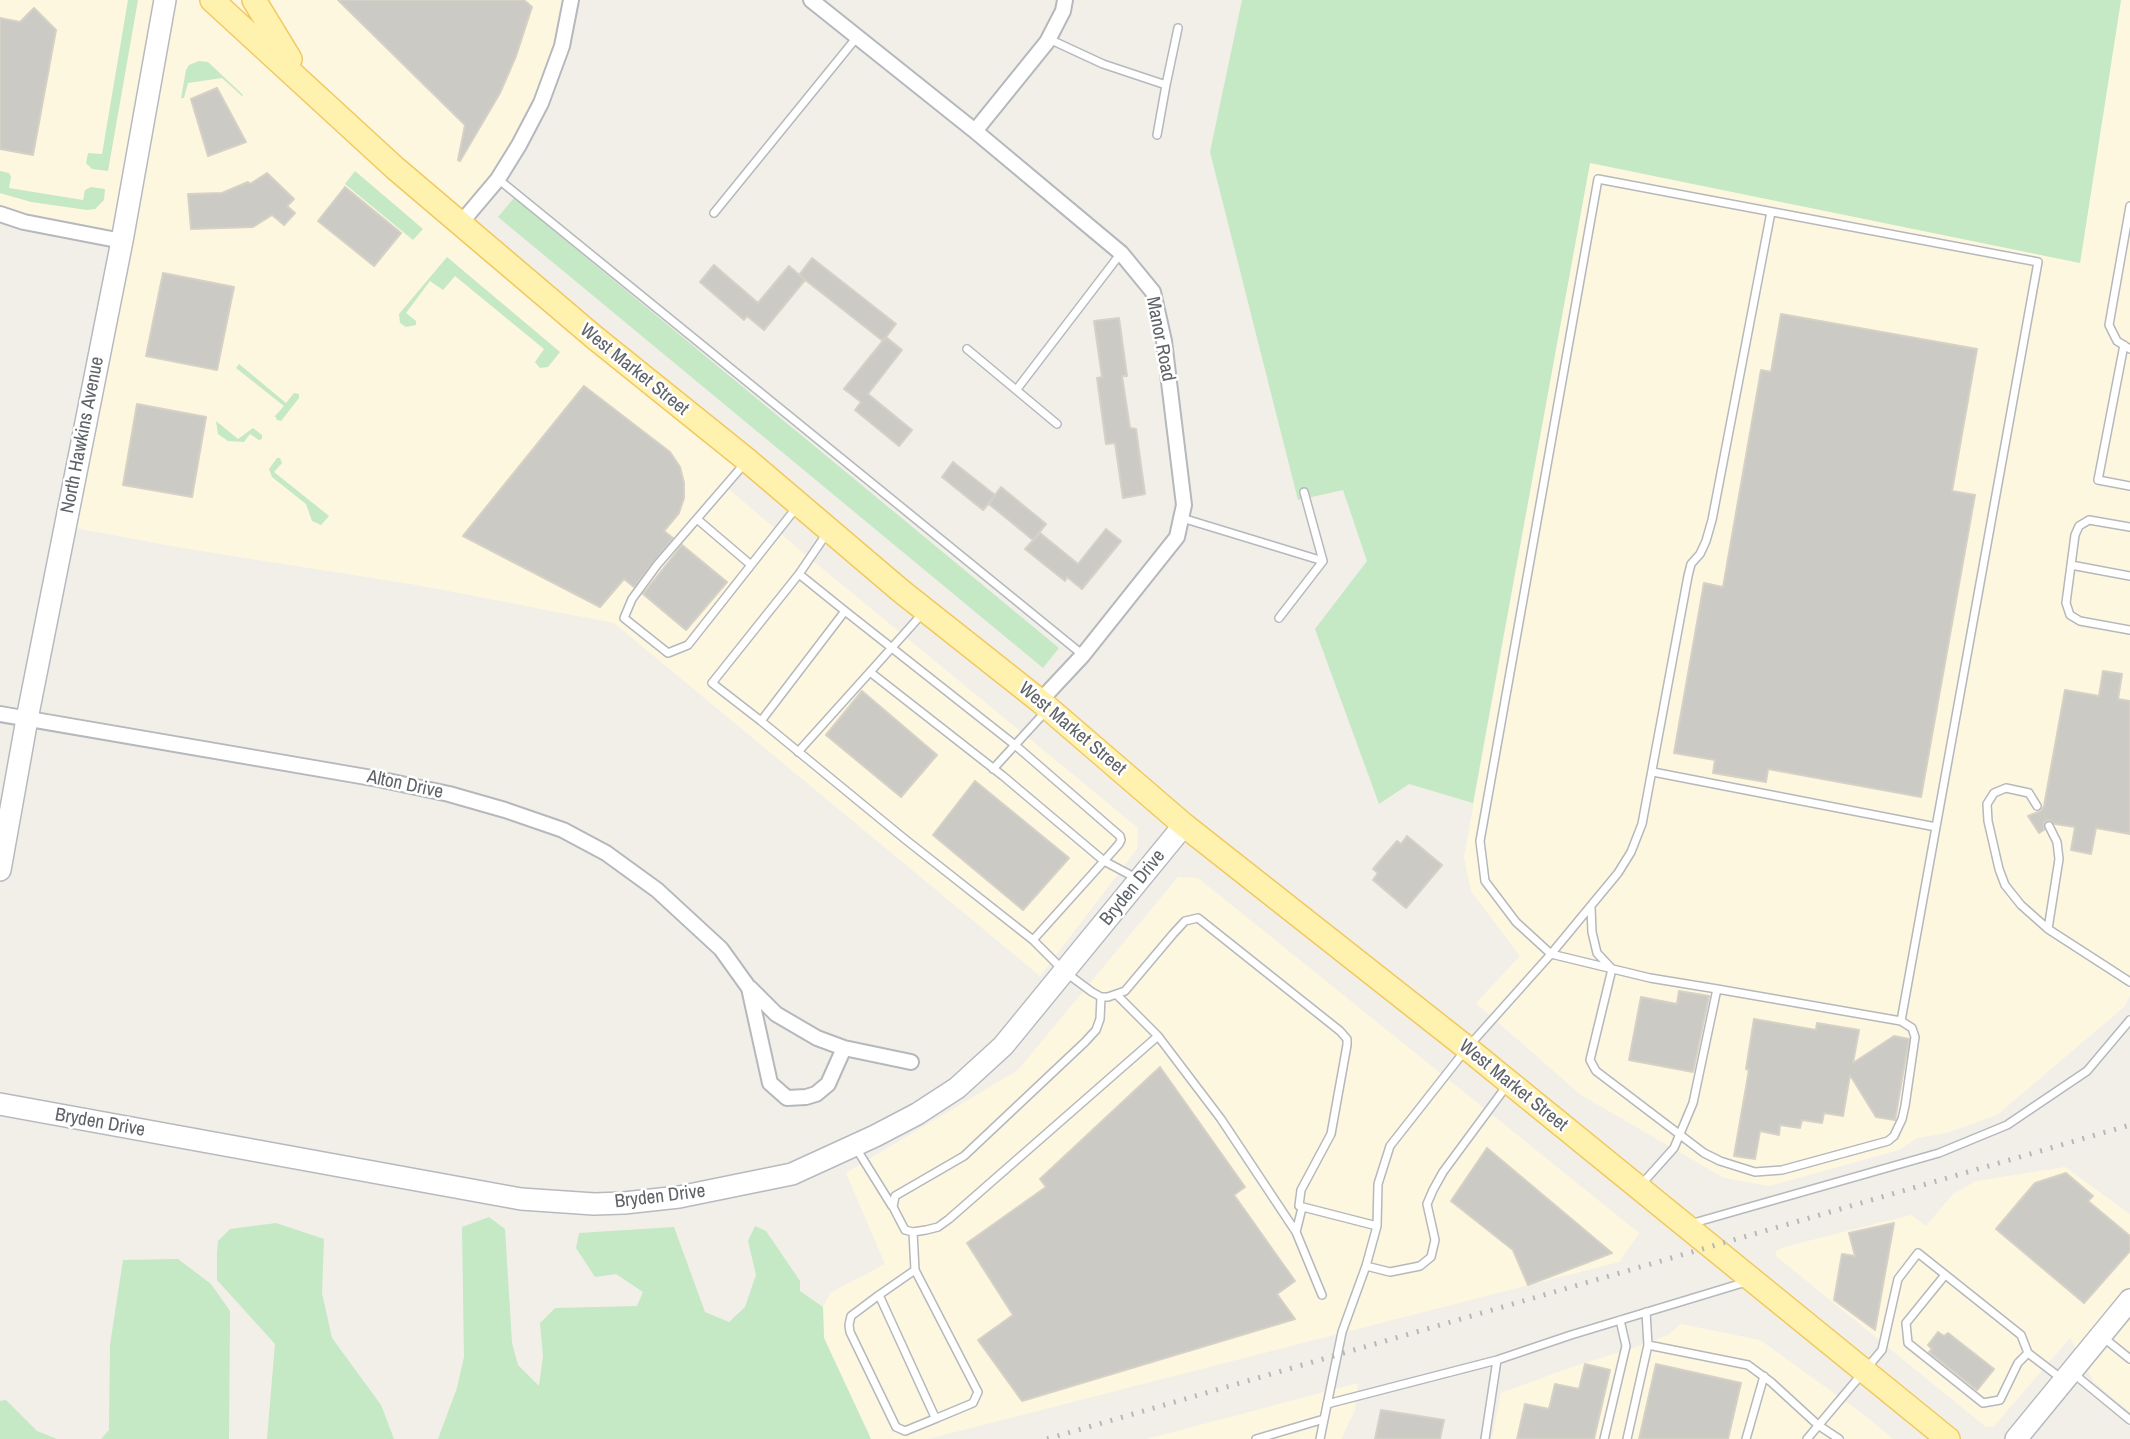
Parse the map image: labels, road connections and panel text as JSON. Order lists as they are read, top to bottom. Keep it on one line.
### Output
{"streets":{"main road":["West Market Street"],"street":["Manor Road","North Hawkins Avenue","Alton Drive","Bryden Drive"]},"crossings":[["Manor Road","West Market Street"],["West Market Street","Bryden Drive"],["North Hawkins Avenue","Alton Drive"]]}
